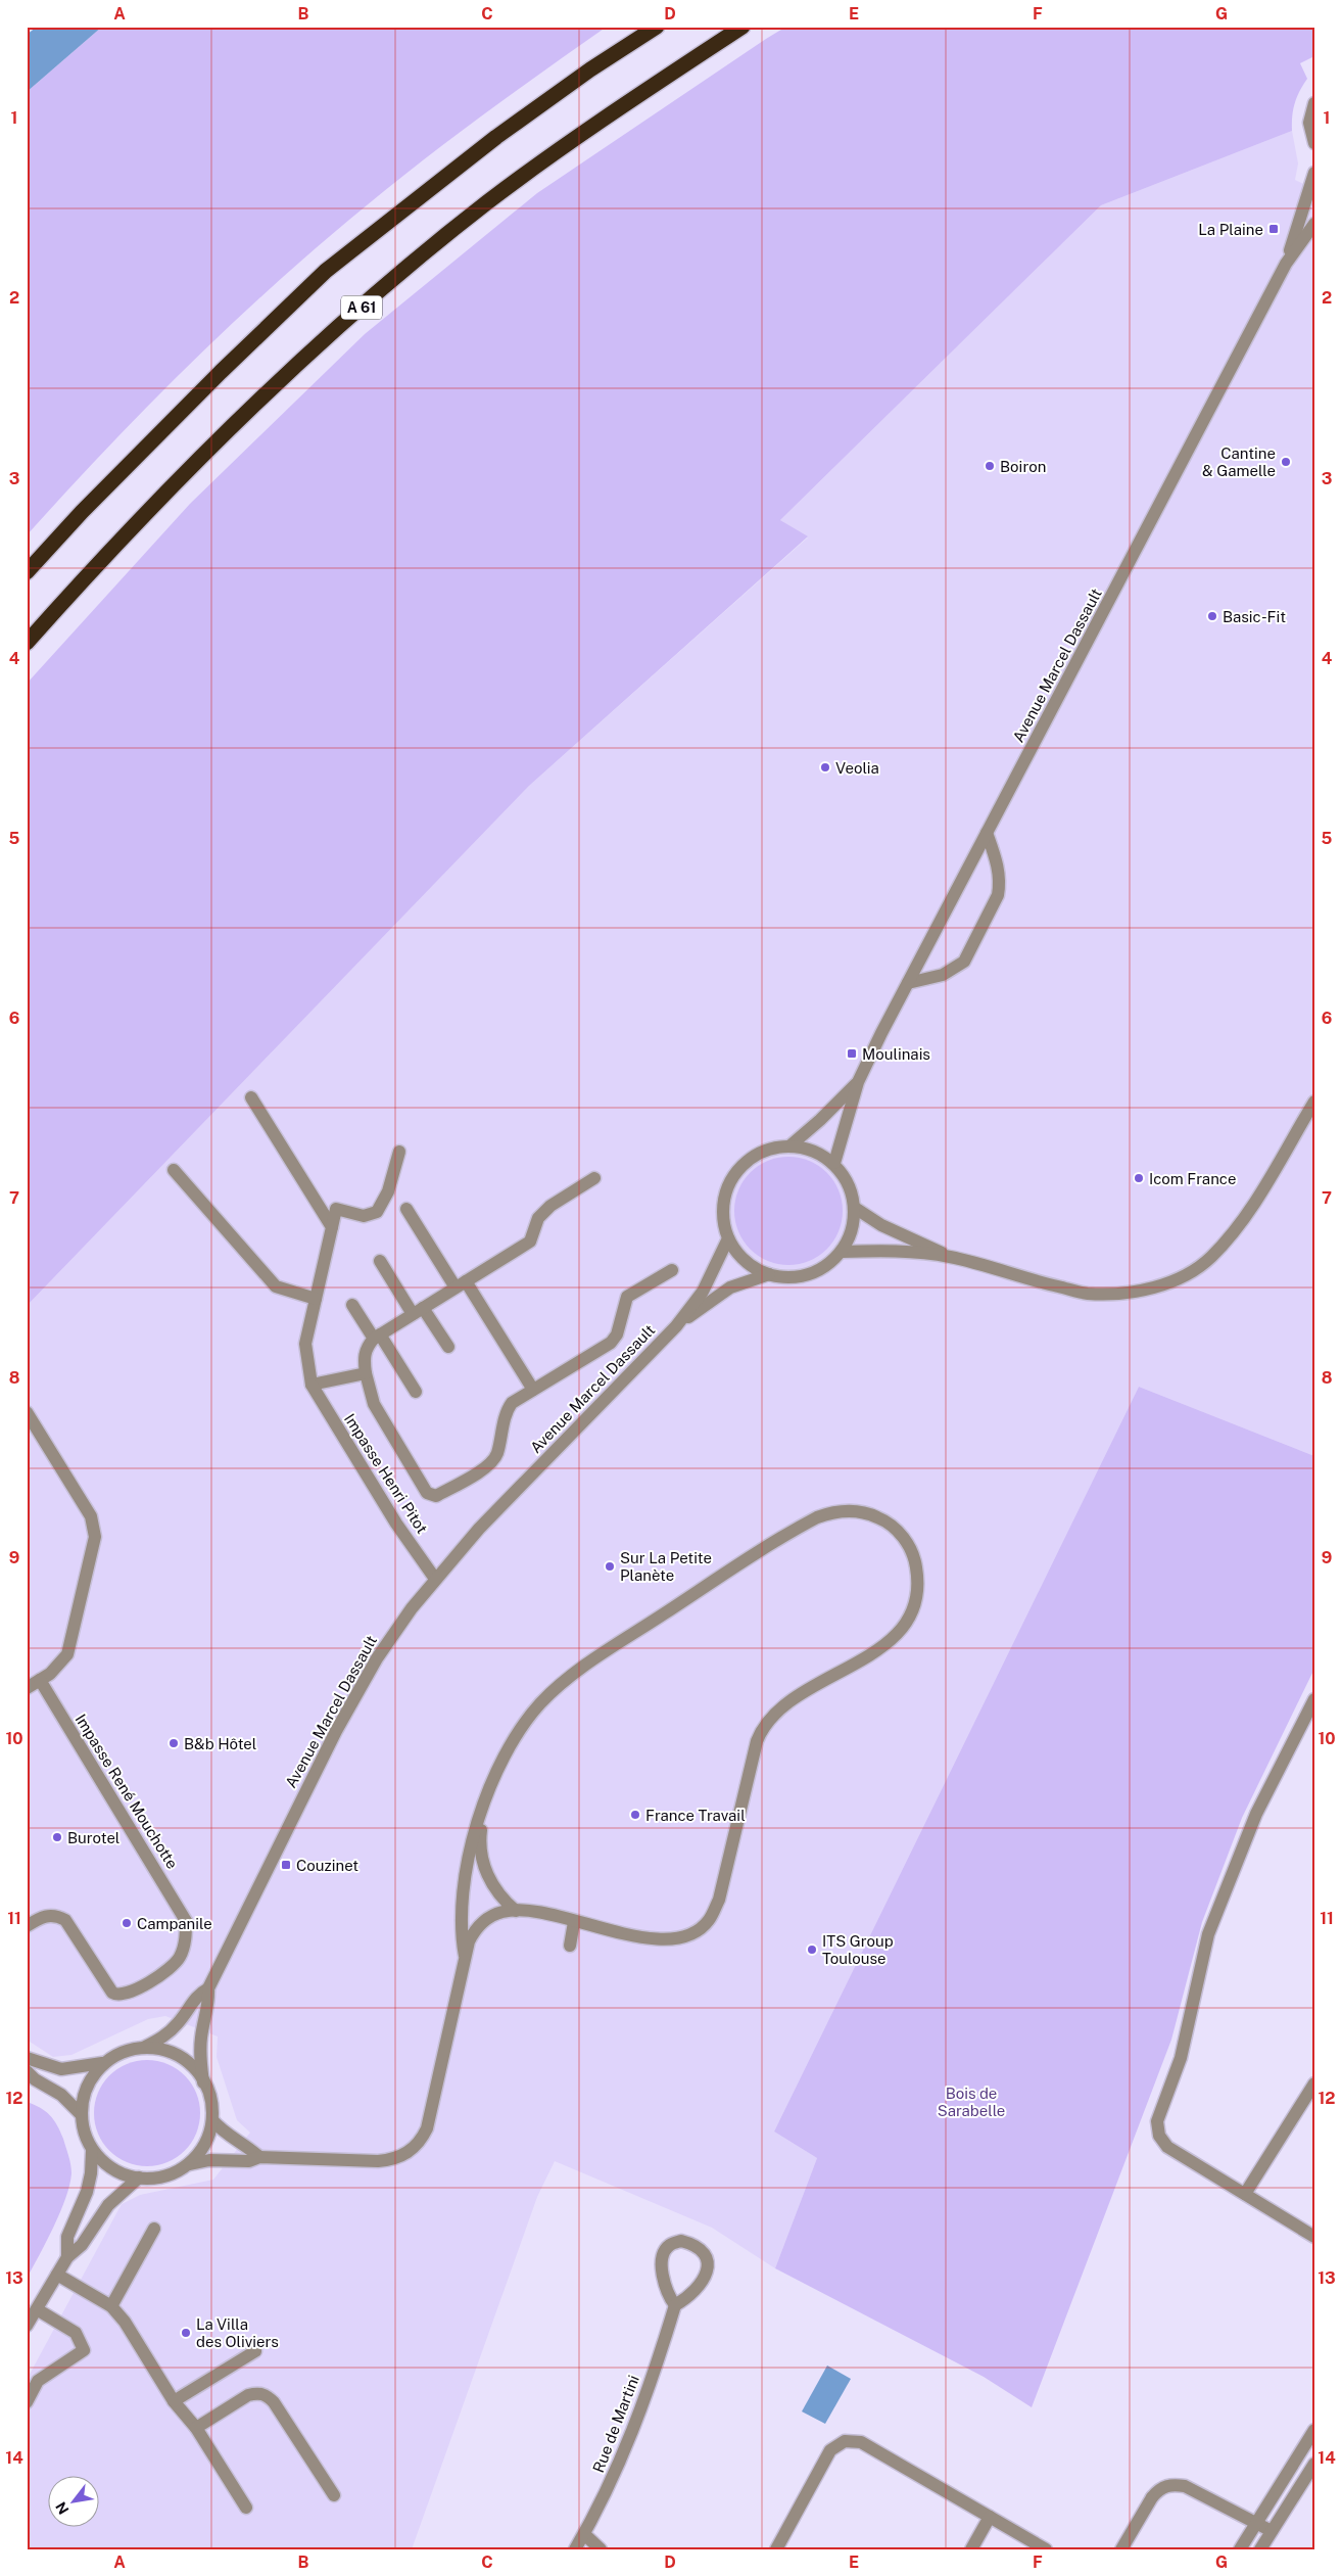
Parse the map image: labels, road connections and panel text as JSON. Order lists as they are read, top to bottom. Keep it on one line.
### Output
{"streets":{"highway":["A 61"],"street":["Avenue Marcel Dassault","Impasse Henri Pitot","Impasse René Mouchotte","Rue de Martini"]},"crossings":[["Avenue Marcel Dassault","Impasse Henri Pitot"]],"parks":["Bois de Sarabelle"],"places":{"transit":["La Plaine","Moulinais","Couzinet"],"other":["Cantine & Gamelle","Boiron","Basic-Fit","Veolia","Icom France","Sur La Petite Planète","B&b Hôtel","France Travail","Burotel","Campanile","ITS Group Toulouse","La Villa des Oliviers"]},"north":"bottom left","grid":{"columns":["A","B","C","D","E","F","G"],"rows":["1","2","3","4","5","6","7","8","9","10","11","12","13","14"]}}
